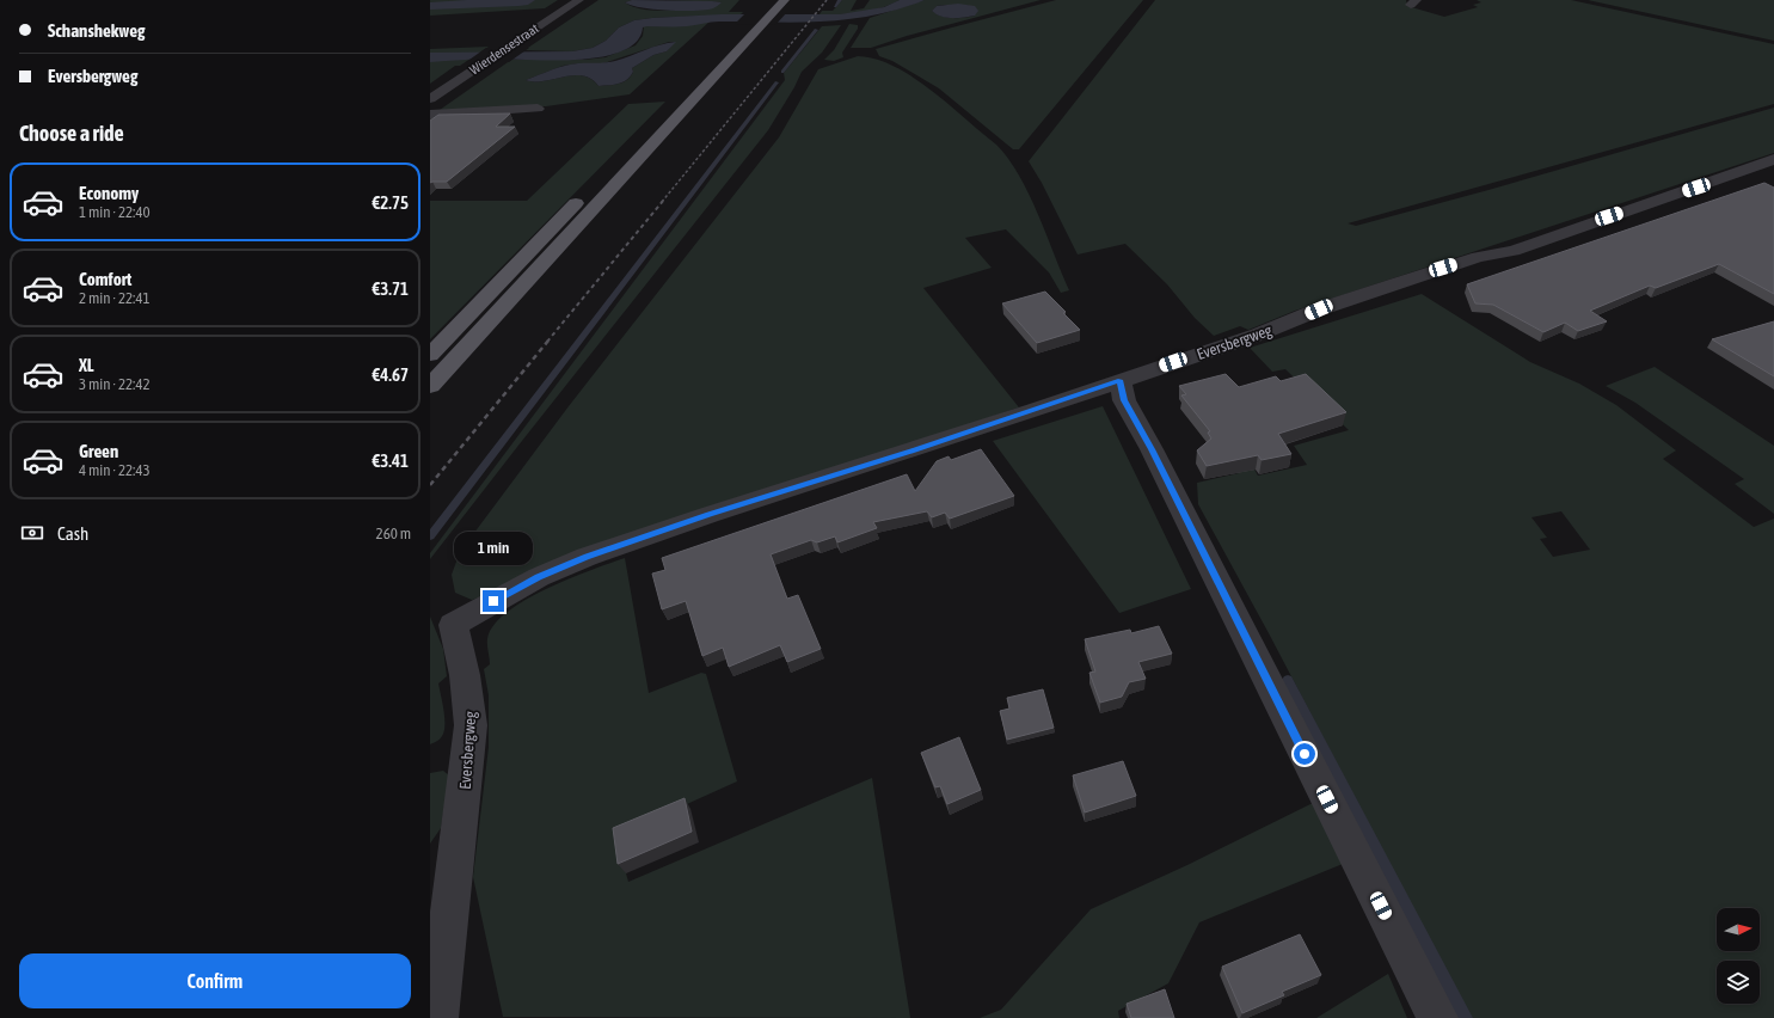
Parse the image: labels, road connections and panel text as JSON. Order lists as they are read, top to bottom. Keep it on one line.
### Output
{"streets":{"street":["Wierdensestraat","Eversbergweg"]},"north":"right","page":{"banner":["Schanshekweg","Eversbergweg"],"heading":"Choose a ride","list":[{"name":"Economy","note":"1 min · 22:40","value":"€2.75"},{"name":"Comfort","note":"2 min · 22:41","value":"€3.71"},{"name":"XL","note":"3 min · 22:42","value":"€4.67"},{"name":"Green","note":"4 min · 22:43","value":"€3.41"}],"pay":["Cash","260 m"],"bubble":"1 min","buttons":"Confirm"}}
